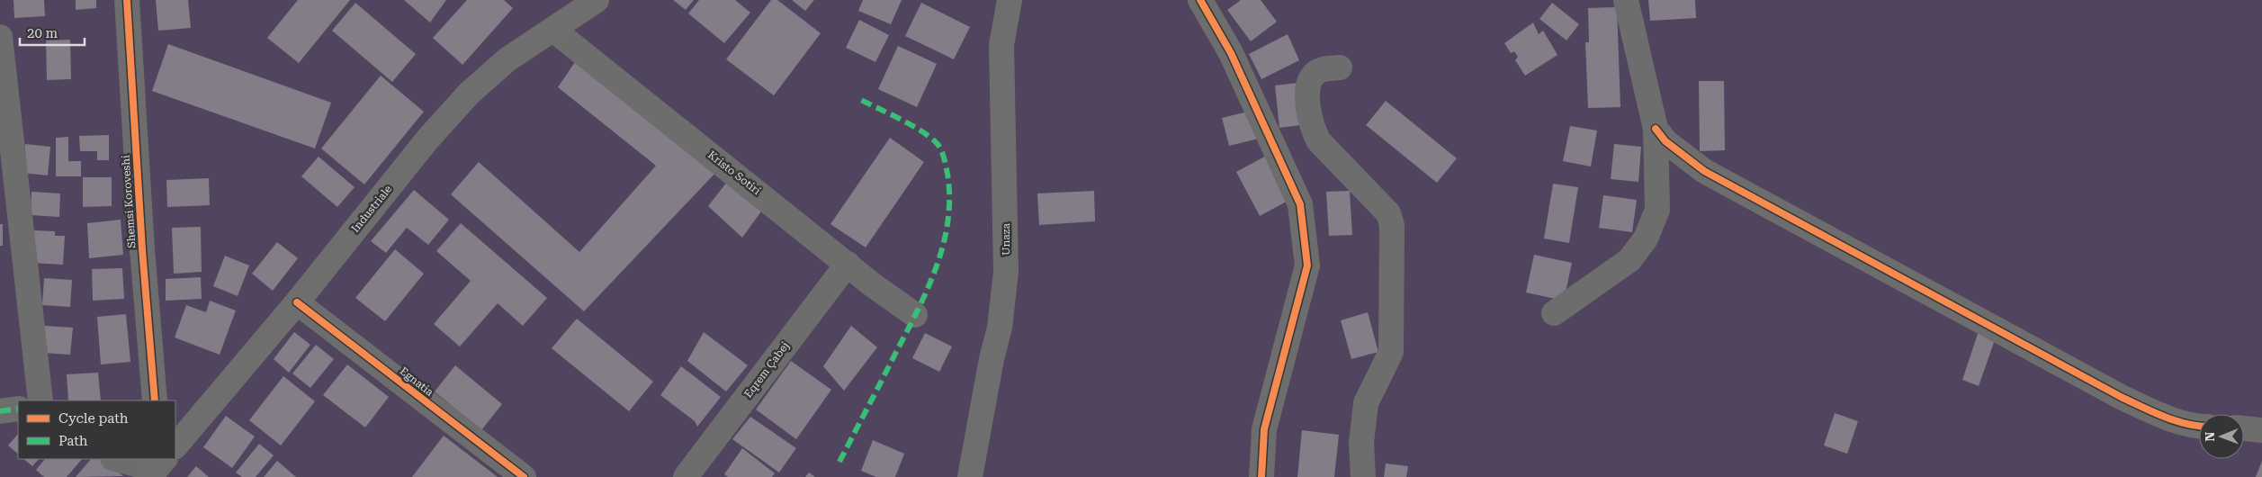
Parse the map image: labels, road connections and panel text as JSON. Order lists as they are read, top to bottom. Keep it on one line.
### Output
{"streets":{"main road":["Industriale","Unaza"],"street":["Kristo Sotiri","Shemsi Koroveshi","Eqrem Çabej","Egnatia"]},"crossings":[["Kristo Sotiri","Industriale"],["Kristo Sotiri","Eqrem Çabej"],["Industriale","Egnatia"]],"legend":["Cycle path","Path"],"scale_bar":"20 m","north":"left"}
